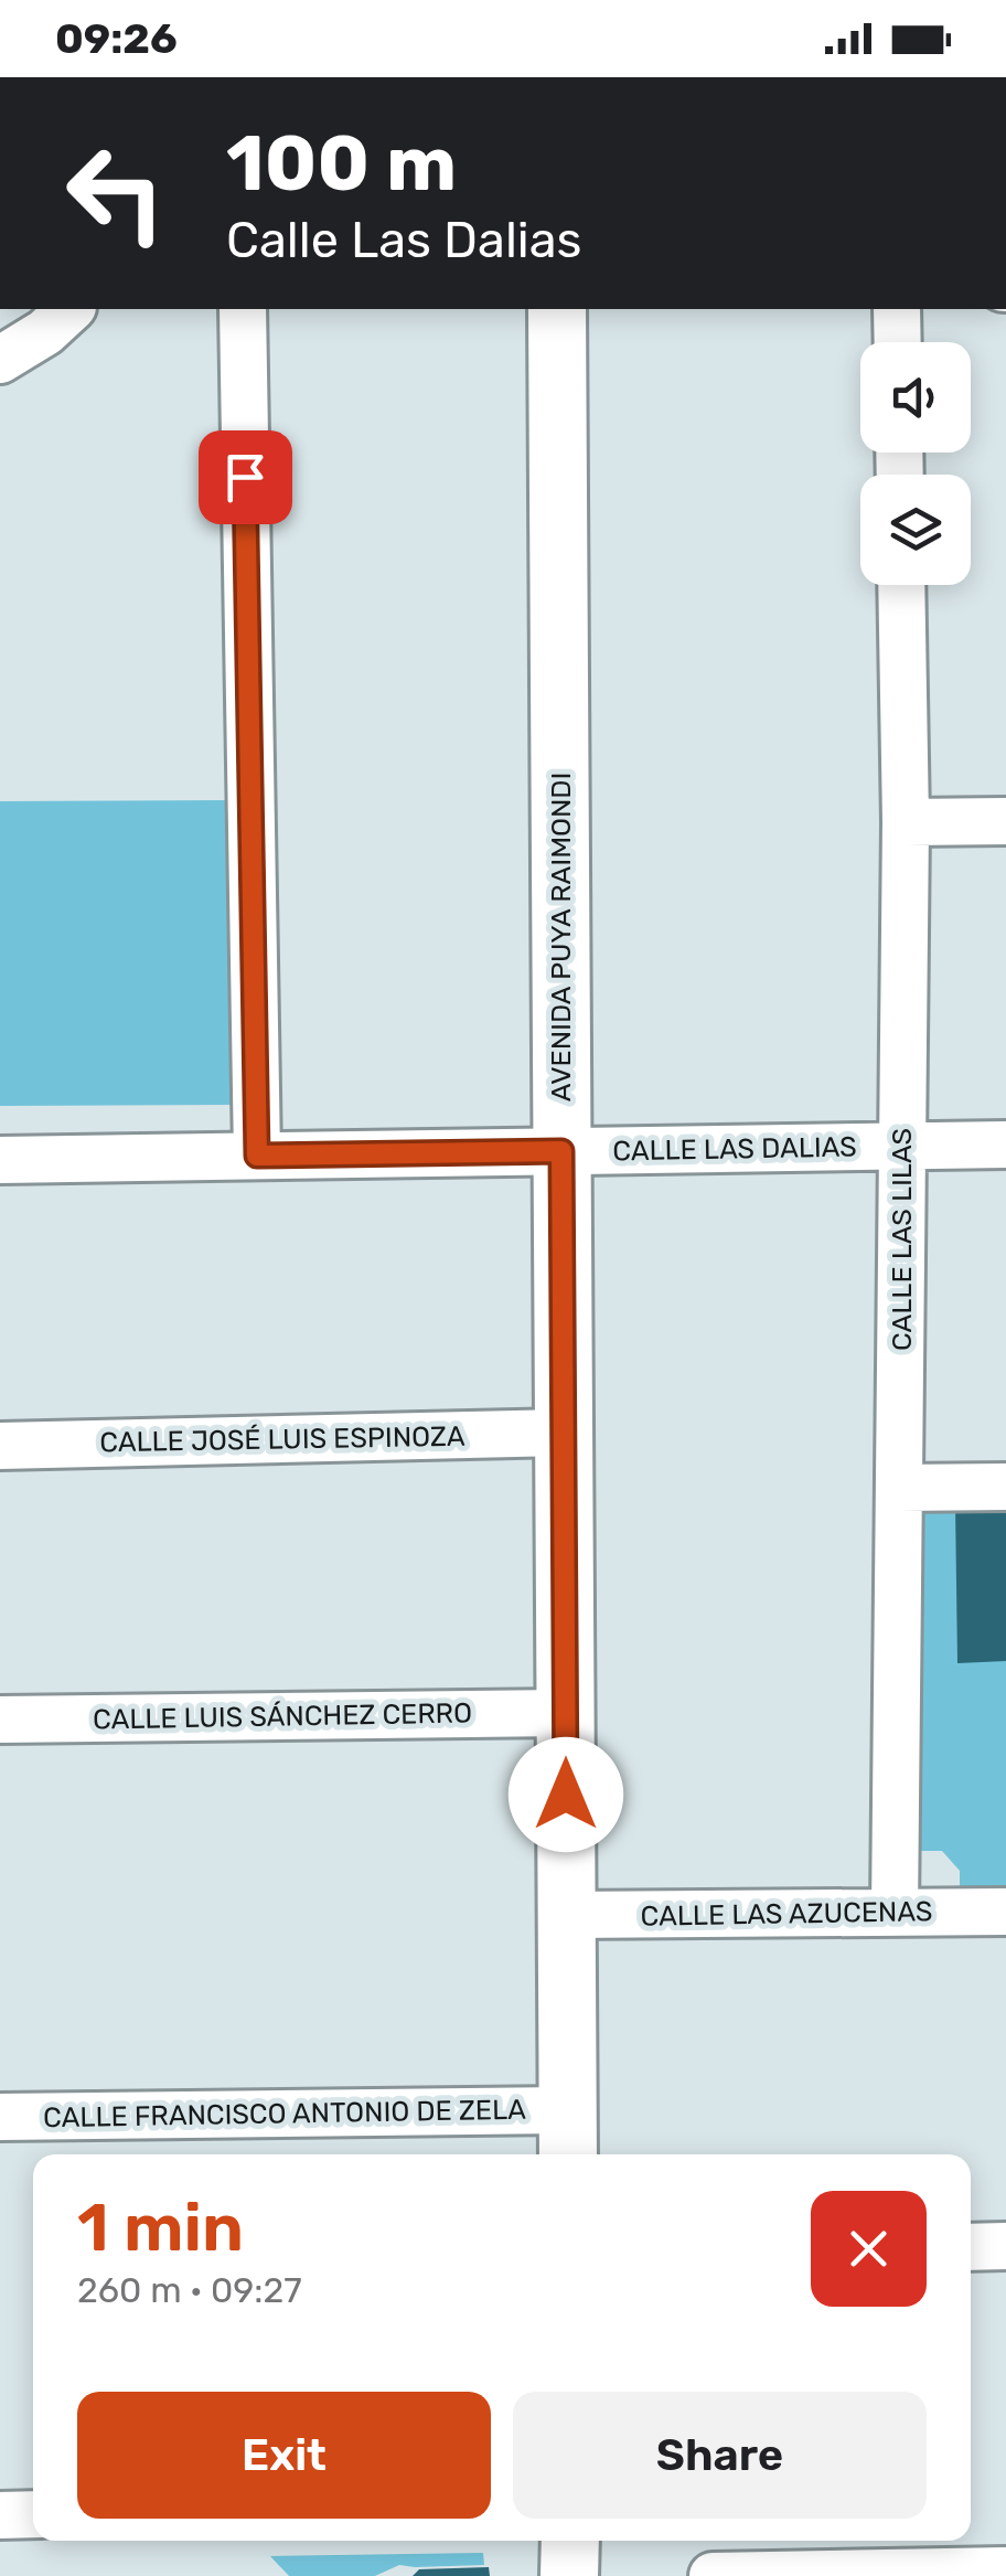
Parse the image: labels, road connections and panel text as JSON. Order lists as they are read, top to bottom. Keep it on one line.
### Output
{"streets":{"street":["AVENIDA PUYA RAIMONDI","CALLE LAS DALIAS","CALLE LAS LILAS","CALLE JOSÉ LUIS ESPINOZA","CALLE LUIS SÁNCHEZ CERRO","CALLE LAS AZUCENAS","CALLE FRANCISCO ANTONIO DE ZELA"]},"crossings":[["AVENIDA PUYA RAIMONDI","CALLE LAS DALIAS"],["AVENIDA PUYA RAIMONDI","CALLE JOSÉ LUIS ESPINOZA"],["AVENIDA PUYA RAIMONDI","CALLE LUIS SÁNCHEZ CERRO"],["AVENIDA PUYA RAIMONDI","CALLE LAS AZUCENAS"],["AVENIDA PUYA RAIMONDI","CALLE FRANCISCO ANTONIO DE ZELA"],["CALLE LAS DALIAS","CALLE LAS LILAS"],["CALLE LAS LILAS","CALLE LAS AZUCENAS"]],"page":{"status":"09:26","turn":["100 m","Calle Las Dalias"],"heading":["1 min","260 m · 09:27"],"buttons":["Exit","Share"]}}
